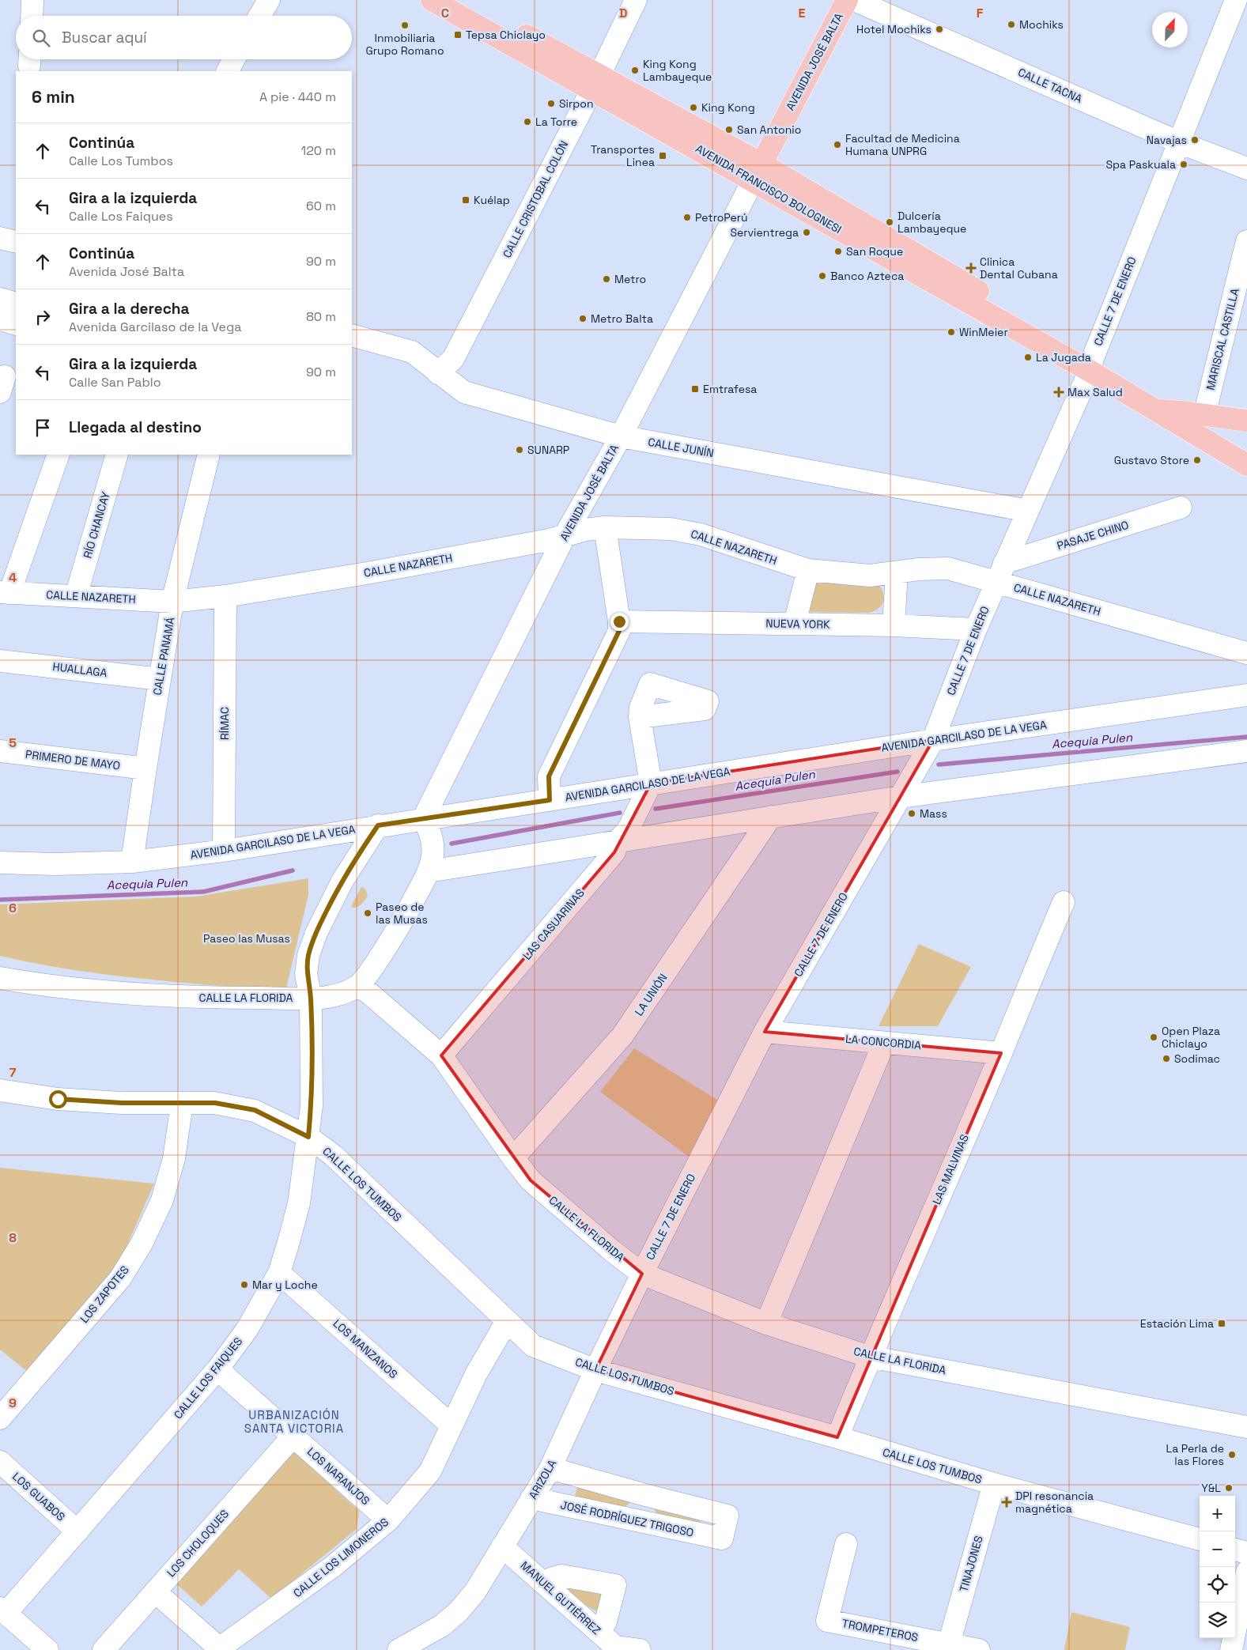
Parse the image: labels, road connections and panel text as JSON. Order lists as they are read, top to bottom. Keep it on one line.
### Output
{"streets":{"main road":["AVENIDA JOSÉ BALTA","AVENIDA FRANCISCO BOLOGNESI"],"street":["CALLE TACNA","CALLE CRISTOBAL COLÓN","CALLE 7 DE ENERO","MARISCAL CASTILLA","CALLE JUNÍN","RÍO CHANCAY","PASAJE CHINO","CALLE NAZARETH","NUEVA YORK","CALLE PANAMÁ","HUALLAGA","RÍMAC","AVENIDA GARCILASO DE LA VEGA","PRIMERO DE MAYO","LAS CASUARINAS","LA UNIÓN","CALLE LA FLORIDA","LA CONCORDIA","LAS MALVINAS","CALLE LOS TUMBOS","LOS ZAPOTES","LOS MANZANOS","CALLE LOS FAIQUES","LOS NARANJOS","ARIZOLA","LOS GUABOS","JOSÉ RODRÍGUEZ TRIGOSO","LOS CHOLOQUES","CALLE LOS LIMONEROS","TINAJONES","MANUEL GUTIÉRREZ","TROMPETEROS"]},"crossings":[["AVENIDA JOSÉ BALTA","AVENIDA FRANCISCO BOLOGNESI"],["AVENIDA JOSÉ BALTA","CALLE JUNÍN"],["AVENIDA JOSÉ BALTA","CALLE NAZARETH"],["AVENIDA JOSÉ BALTA","AVENIDA GARCILASO DE LA VEGA"],["CALLE TACNA","CALLE 7 DE ENERO"],["AVENIDA FRANCISCO BOLOGNESI","CALLE CRISTOBAL COLÓN"],["AVENIDA FRANCISCO BOLOGNESI","CALLE 7 DE ENERO"],["CALLE CRISTOBAL COLÓN","CALLE JUNÍN"],["CALLE 7 DE ENERO","CALLE JUNÍN"],["CALLE 7 DE ENERO","PASAJE CHINO"],["CALLE 7 DE ENERO","CALLE NAZARETH"],["CALLE 7 DE ENERO","NUEVA YORK"],["CALLE 7 DE ENERO","AVENIDA GARCILASO DE LA VEGA"],["CALLE 7 DE ENERO","CALLE LA FLORIDA"],["CALLE 7 DE ENERO","LA CONCORDIA"],["CALLE 7 DE ENERO","ARIZOLA"],["RÍO CHANCAY","CALLE NAZARETH"],["PASAJE CHINO","CALLE NAZARETH"],["CALLE NAZARETH","CALLE PANAMÁ"],["CALLE NAZARETH","RÍMAC"],["CALLE PANAMÁ","HUALLAGA"],["CALLE PANAMÁ","AVENIDA GARCILASO DE LA VEGA"],["CALLE PANAMÁ","PRIMERO DE MAYO"],["RÍMAC","AVENIDA GARCILASO DE LA VEGA"],["AVENIDA GARCILASO DE LA VEGA","LAS CASUARINAS"],["LAS CASUARINAS","CALLE LA FLORIDA"],["LA UNIÓN","CALLE LA FLORIDA"],["CALLE LA FLORIDA","LAS MALVINAS"],["CALLE LA FLORIDA","CALLE LOS FAIQUES"],["CALLE LA FLORIDA","ARIZOLA"],["LA CONCORDIA","LAS MALVINAS"],["LAS MALVINAS","CALLE LOS TUMBOS"],["CALLE LOS TUMBOS","LOS ZAPOTES"],["CALLE LOS TUMBOS","CALLE LOS FAIQUES"],["CALLE LOS TUMBOS","ARIZOLA"],["CALLE LOS TUMBOS","CALLE LOS LIMONEROS"],["CALLE LOS TUMBOS","TINAJONES"],["LOS MANZANOS","CALLE LOS FAIQUES"],["LOS MANZANOS","CALLE LOS LIMONEROS"],["CALLE LOS FAIQUES","LOS NARANJOS"],["CALLE LOS FAIQUES","LOS GUABOS"],["LOS NARANJOS","LOS CHOLOQUES"],["LOS NARANJOS","CALLE LOS LIMONEROS"],["ARIZOLA","JOSÉ RODRÍGUEZ TRIGOSO"],["ARIZOLA","MANUEL GUTIÉRREZ"],["TINAJONES","TROMPETEROS"]],"districts":["URBANIZACIÓN SANTA VICTORIA"],"water":["Acequia Pulen"],"parks":["Paseo las Musas"],"places":{"other":["Mochiks","Inmobiliaria Grupo Romano","Hotel Mochiks","King Kong Lambayeque","Sirpon","King Kong","La Torre","San Antonio","Navajas","Facultad de Medicina Humana UNPRG","Spa Paskuala","PetroPerú","Dulcería Lambayeque","Servientrega","San Roque","Banco Azteca","Metro","Metro Balta","WinMeier","La Jugada","SUNARP","Gustavo Store","Mass","Paseo de las Musas","Open Plaza Chiclayo","Sodimac","Mar y Loche","La Perla de las Flores","Y&L"],"transit":["Tepsa Chiclayo","Transportes Linea","Kuélap","Emtrafesa","Estación Lima"],"health":["Clinica Dental Cubana","Max Salud","DPI resonancia magnética"]},"north":"top right","page":{"search":"Buscar aquí","heading":["6 min","A pie · 440 m"],"list":[["Continúa","Calle Los Tumbos","120 m"],["Gira a la izquierda","Calle Los Faiques","60 m"],["Continúa","Avenida José Balta","90 m"],["Gira a la derecha","Avenida Garcilaso de la Vega","80 m"],["Gira a la izquierda","Calle San Pablo","90 m"],"Llegada al destino"],"map_buttons":["+","−"]},"grid":{"columns":["C","D","E","F"],"rows":["4","5","6","7","8","9"]}}
